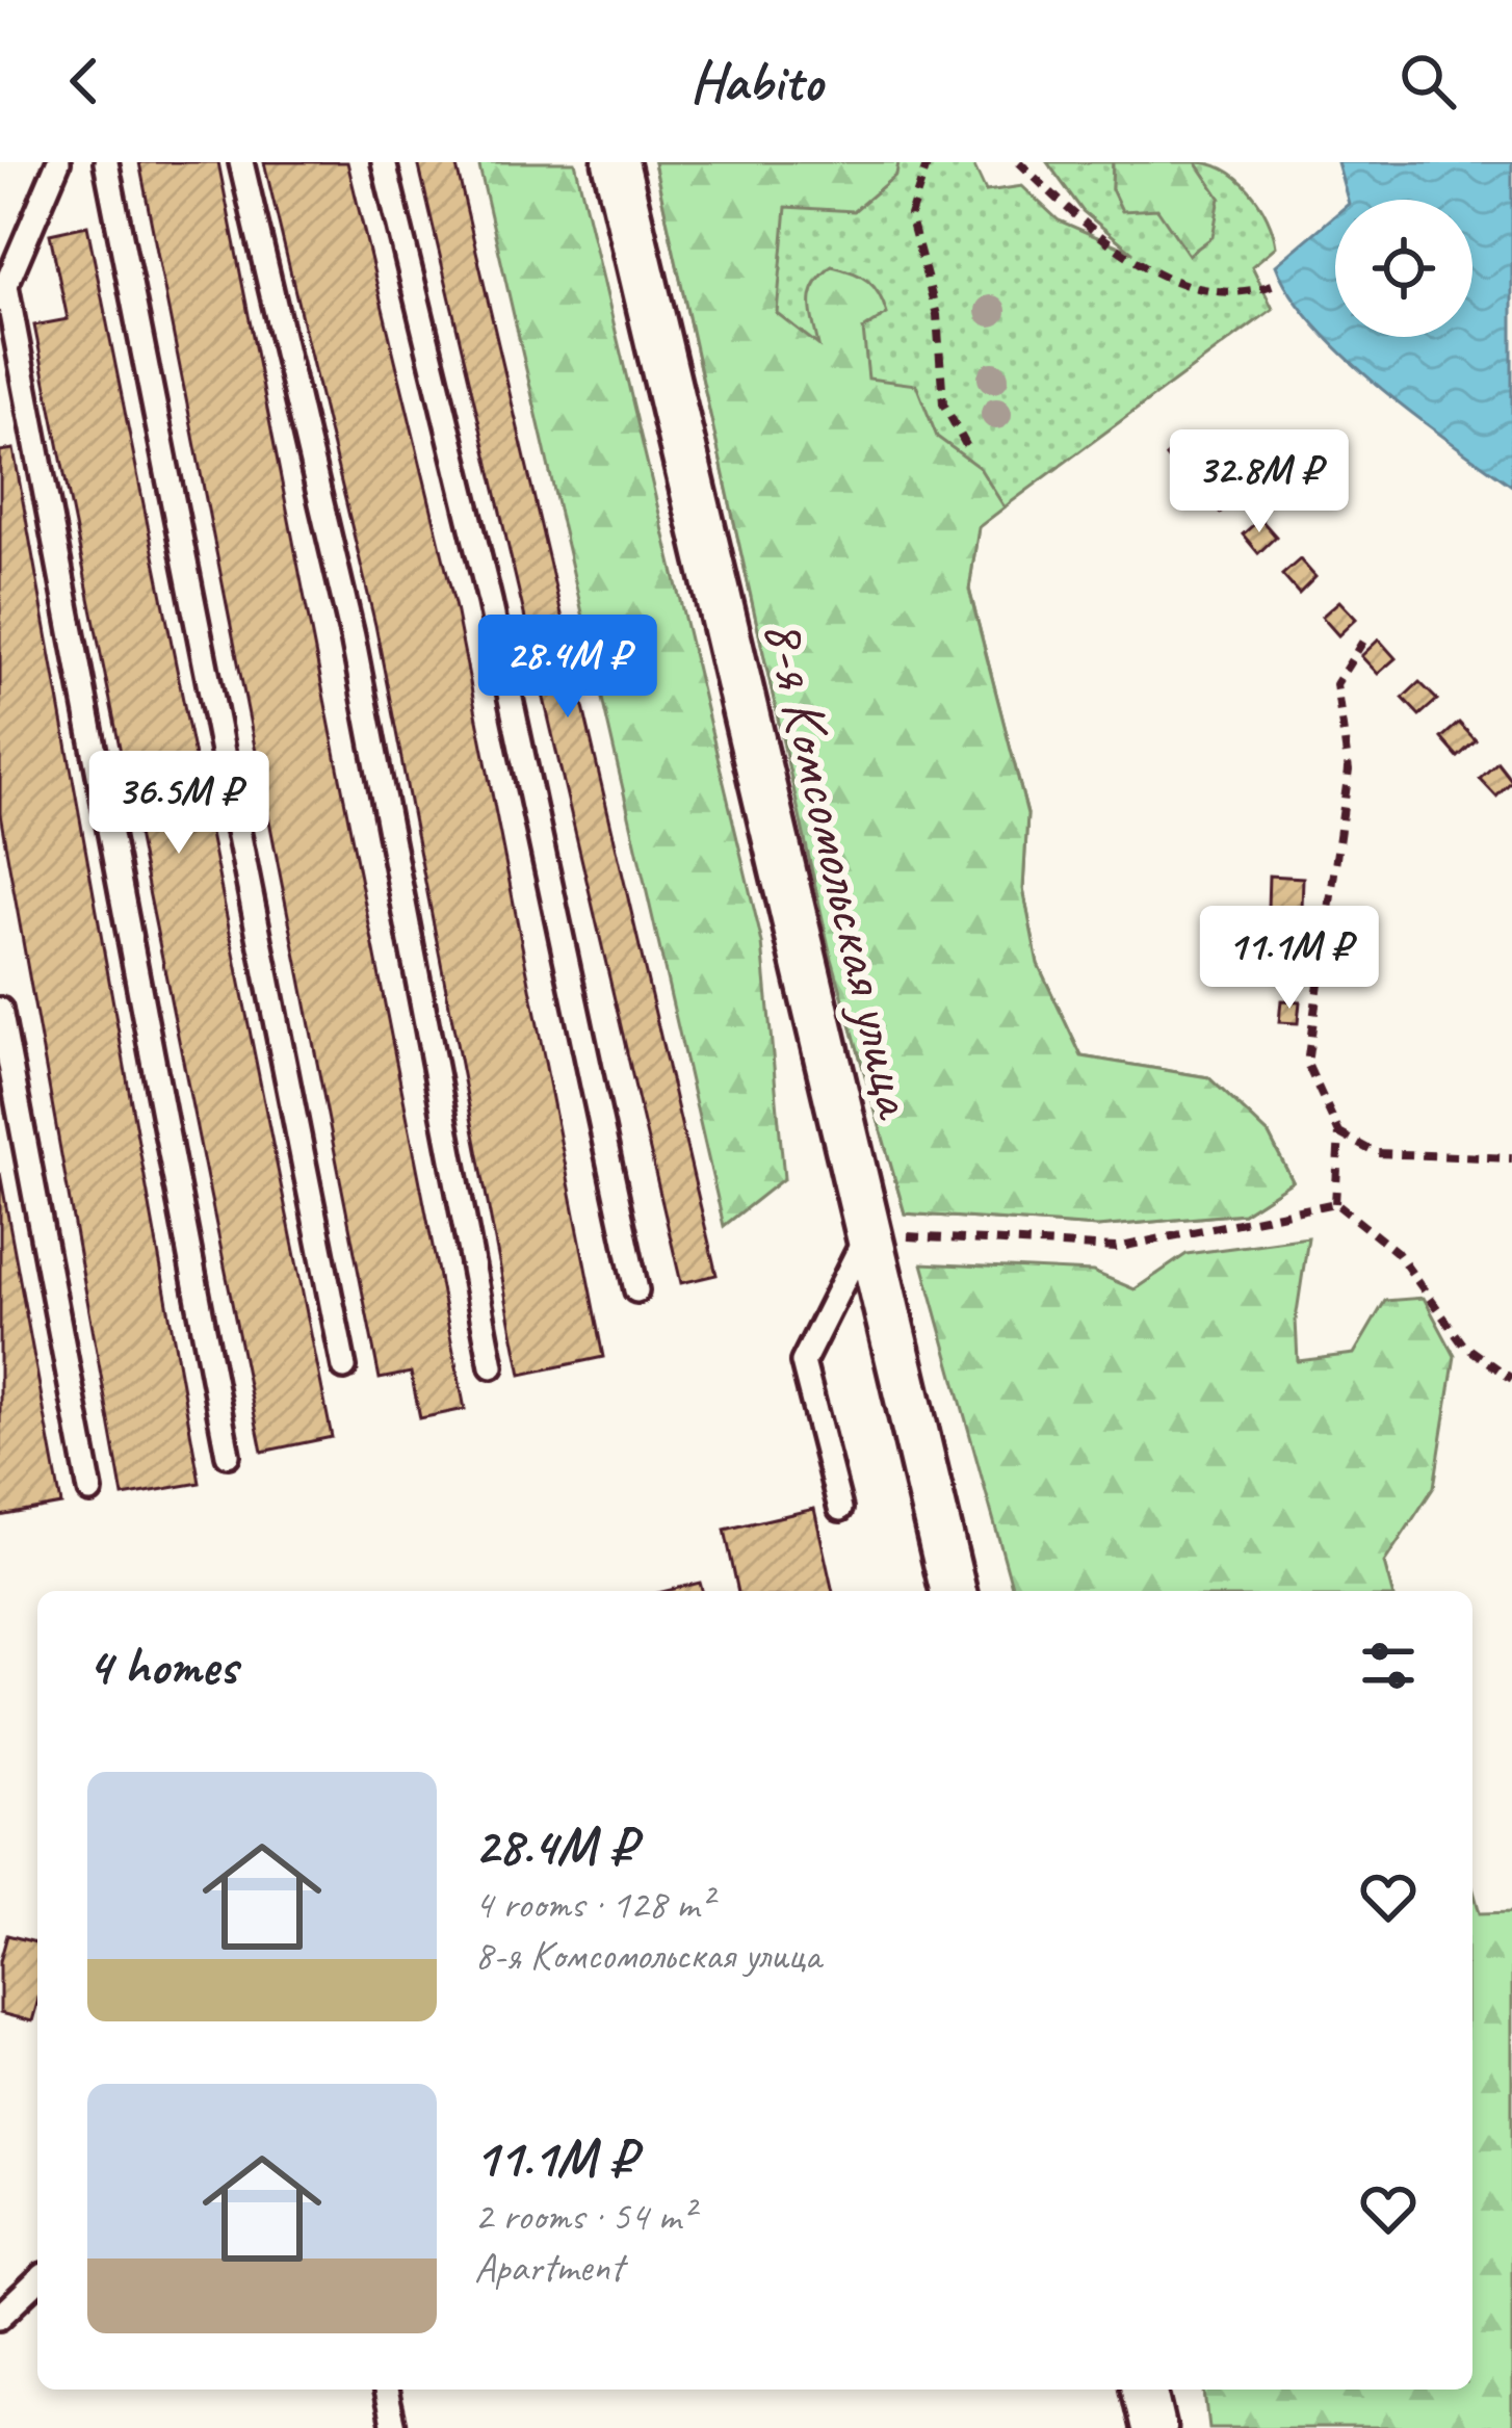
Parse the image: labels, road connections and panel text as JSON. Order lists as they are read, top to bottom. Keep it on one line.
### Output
{"streets":{"street":["8-я Комсомольская улица"]},"page":{"header":"Habito","price":["32.8M ₽","28.4M ₽","36.5M ₽","11.1M ₽"],"heading":"4 homes","list":[{"name":"28.4M ₽","note":"4 rooms · 128 m² · 8-я Комсомольская улица"},{"name":"11.1M ₽","note":"2 rooms · 54 m² · Apartment"}]}}
